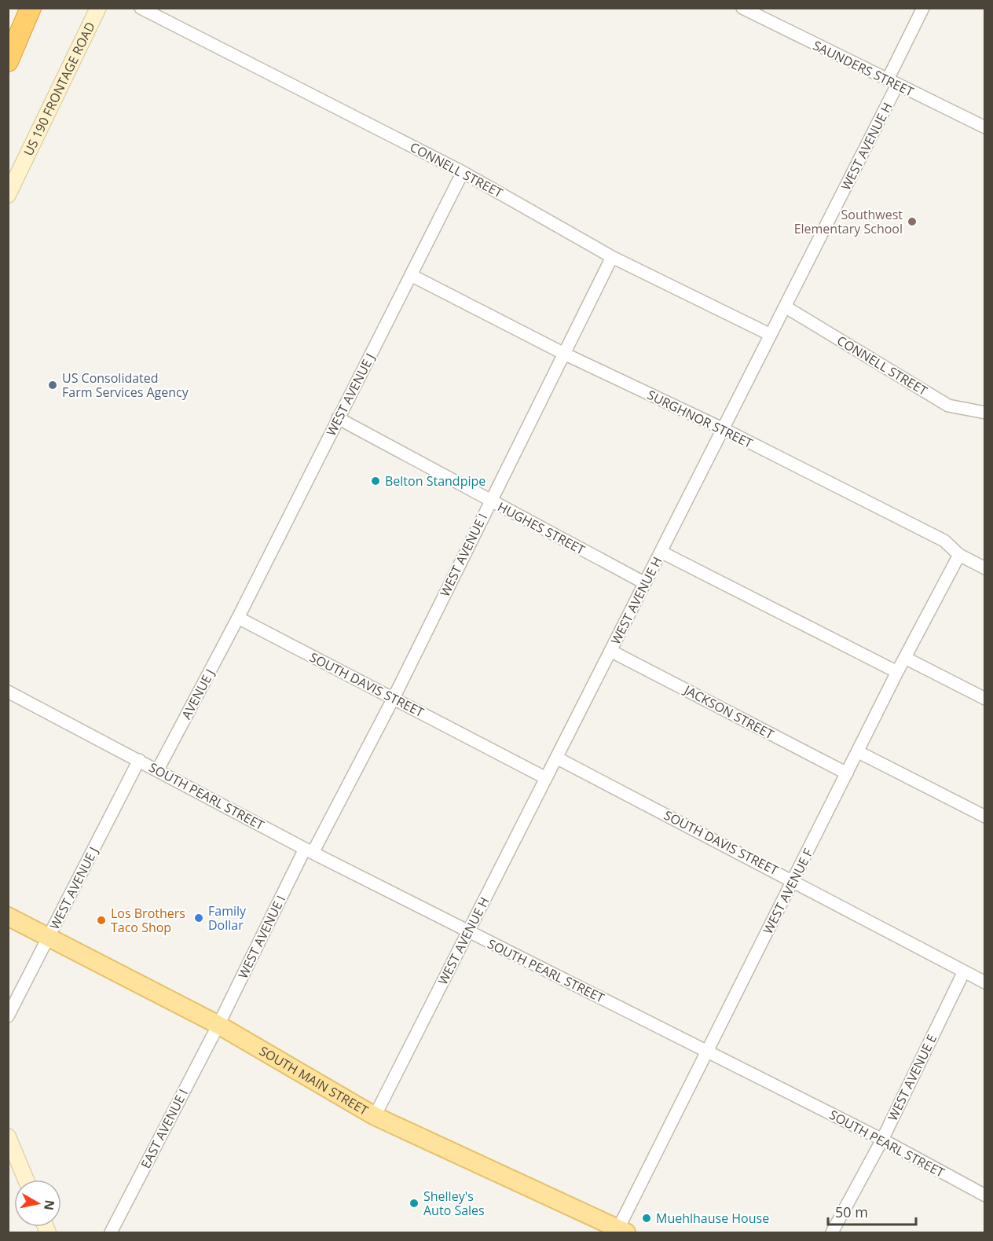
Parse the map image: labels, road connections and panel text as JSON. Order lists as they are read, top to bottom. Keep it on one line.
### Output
{"streets":{"main road":["US 190 FRONTAGE ROAD","SOUTH MAIN STREET"],"street":["SAUNDERS STREET","WEST AVENUE H","CONNELL STREET","WEST AVENUE J","SURGHNOR STREET","HUGHES STREET","WEST AVENUE I","SOUTH DAVIS STREET","AVENUE J","JACKSON STREET","SOUTH PEARL STREET","WEST AVENUE F","WEST AVENUE E","EAST AVENUE I"]},"crossings":[["SAUNDERS STREET","WEST AVENUE H"],["WEST AVENUE H","CONNELL STREET"],["WEST AVENUE H","SURGHNOR STREET"],["WEST AVENUE H","HUGHES STREET"],["WEST AVENUE H","SOUTH DAVIS STREET"],["WEST AVENUE H","JACKSON STREET"],["WEST AVENUE H","SOUTH PEARL STREET"],["WEST AVENUE H","SOUTH MAIN STREET"],["CONNELL STREET","WEST AVENUE J"],["CONNELL STREET","WEST AVENUE I"],["WEST AVENUE J","SURGHNOR STREET"],["WEST AVENUE J","HUGHES STREET"],["WEST AVENUE J","SOUTH DAVIS STREET"],["WEST AVENUE J","AVENUE J"],["WEST AVENUE J","SOUTH PEARL STREET"],["WEST AVENUE J","SOUTH MAIN STREET"],["SURGHNOR STREET","WEST AVENUE I"],["SURGHNOR STREET","WEST AVENUE F"],["HUGHES STREET","WEST AVENUE I"],["WEST AVENUE I","SOUTH DAVIS STREET"],["WEST AVENUE I","SOUTH PEARL STREET"],["WEST AVENUE I","SOUTH MAIN STREET"],["WEST AVENUE I","EAST AVENUE I"],["SOUTH DAVIS STREET","AVENUE J"],["SOUTH DAVIS STREET","WEST AVENUE F"],["SOUTH DAVIS STREET","WEST AVENUE E"],["AVENUE J","SOUTH PEARL STREET"],["JACKSON STREET","WEST AVENUE F"],["SOUTH PEARL STREET","WEST AVENUE F"],["SOUTH PEARL STREET","WEST AVENUE E"],["WEST AVENUE F","SOUTH MAIN STREET"],["SOUTH MAIN STREET","EAST AVENUE I"]],"places":["Southwest Elementary School","US Consolidated Farm Services Agency","Belton Standpipe","Family Dollar","Los Brothers Taco Shop","Shelley's Auto Sales","Muehlhause House"],"scale_bar":"50 m","north":"right"}
